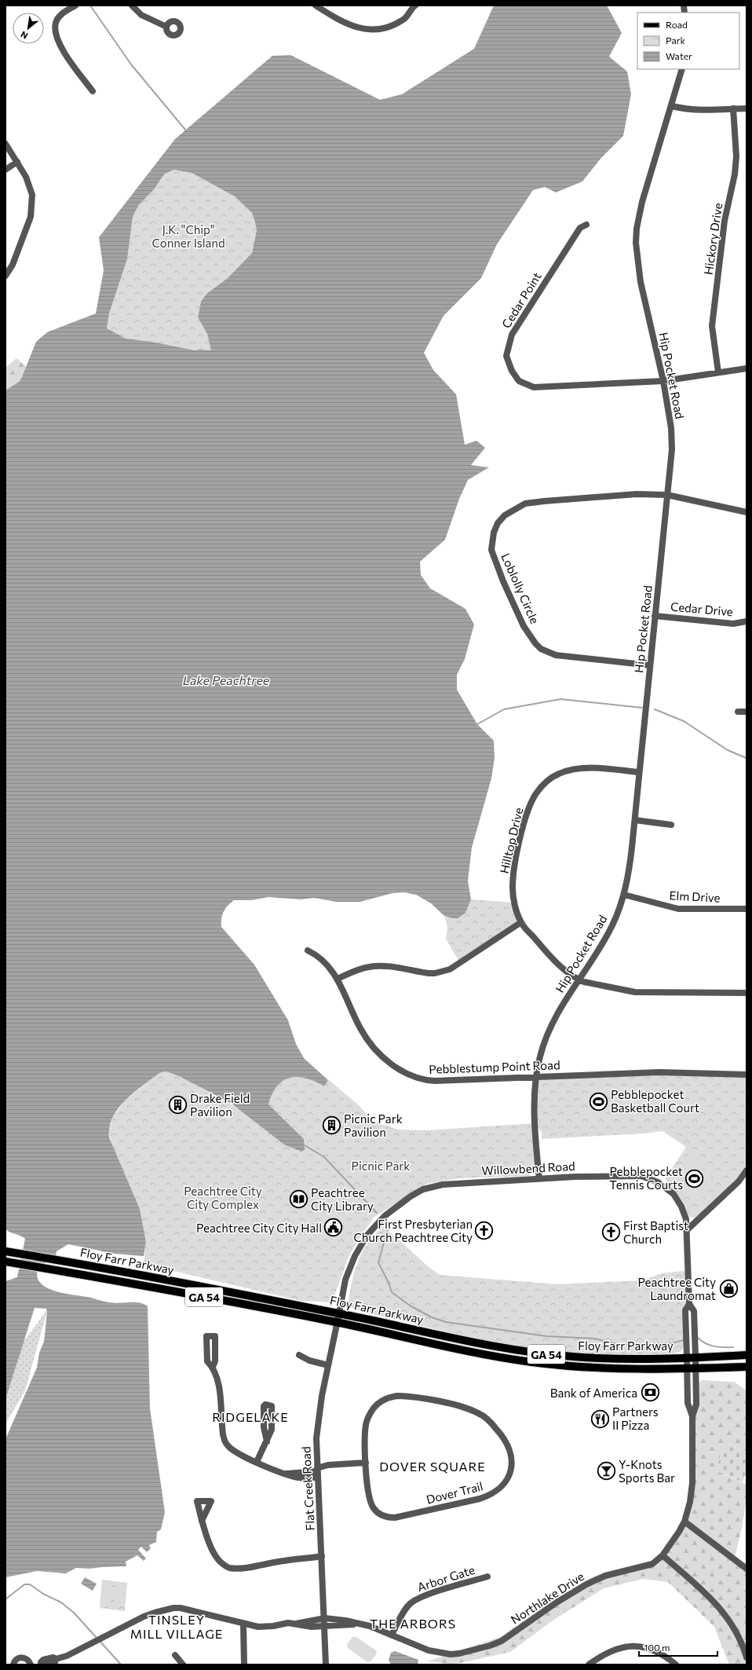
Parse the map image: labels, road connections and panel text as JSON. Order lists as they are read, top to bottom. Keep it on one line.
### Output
{"streets":{"main road":["Floy Farr Parkway","GA 54"],"street":["Hickory Drive","Cedar Point","Hip Pocket Road","Loblolly Circle","Cedar Drive","Hilltop Drive","Elm Drive","Pebblestump Point Road","Willowbend Road","Flat Creek Road","Dover Trail","Arbor Gate","Northlake Drive"]},"crossings":[["Cedar Point","Hip Pocket Road"],["Hip Pocket Road","Loblolly Circle"],["Hip Pocket Road","Cedar Drive"],["Hip Pocket Road","Hilltop Drive"],["Hip Pocket Road","Elm Drive"],["Hip Pocket Road","Pebblestump Point Road"],["Hip Pocket Road","Willowbend Road"],["Willowbend Road","Floy Farr Parkway"],["Willowbend Road","Flat Creek Road"],["Willowbend Road","Northlake Drive"],["Floy Farr Parkway","Flat Creek Road"],["Floy Farr Parkway","Northlake Drive"],["Flat Creek Road","Northlake Drive"],["Arbor Gate","Northlake Drive"]],"districts":["RIDGELAKE","DOVER SQUARE","TINSLEY MILL VILLAGE","THE ARBORS"],"water":["Lake Peachtree"],"parks":["J.K. \"Chip\" Conner Island","Picnic Park","Peachtree City City Complex"],"places":{"sports":["Pebblepocket Basketball Court","Pebblepocket Tennis Courts"],"building":["Drake Field Pavilion","Picnic Park Pavilion"],"library":["Peachtree City Library"],"public building":["Peachtree City City Hall"],"church":["First Presbyterian Church Peachtree City","First Baptist Church"],"shop":["Peachtree City Laundromat"],"bank":["Bank of America"],"restaurant":["Partners II Pizza"],"bar":["Y-Knots Sports Bar"]},"legend":["Road","Park","Water"],"scale_bar":"100 m","north":"bottom left"}
